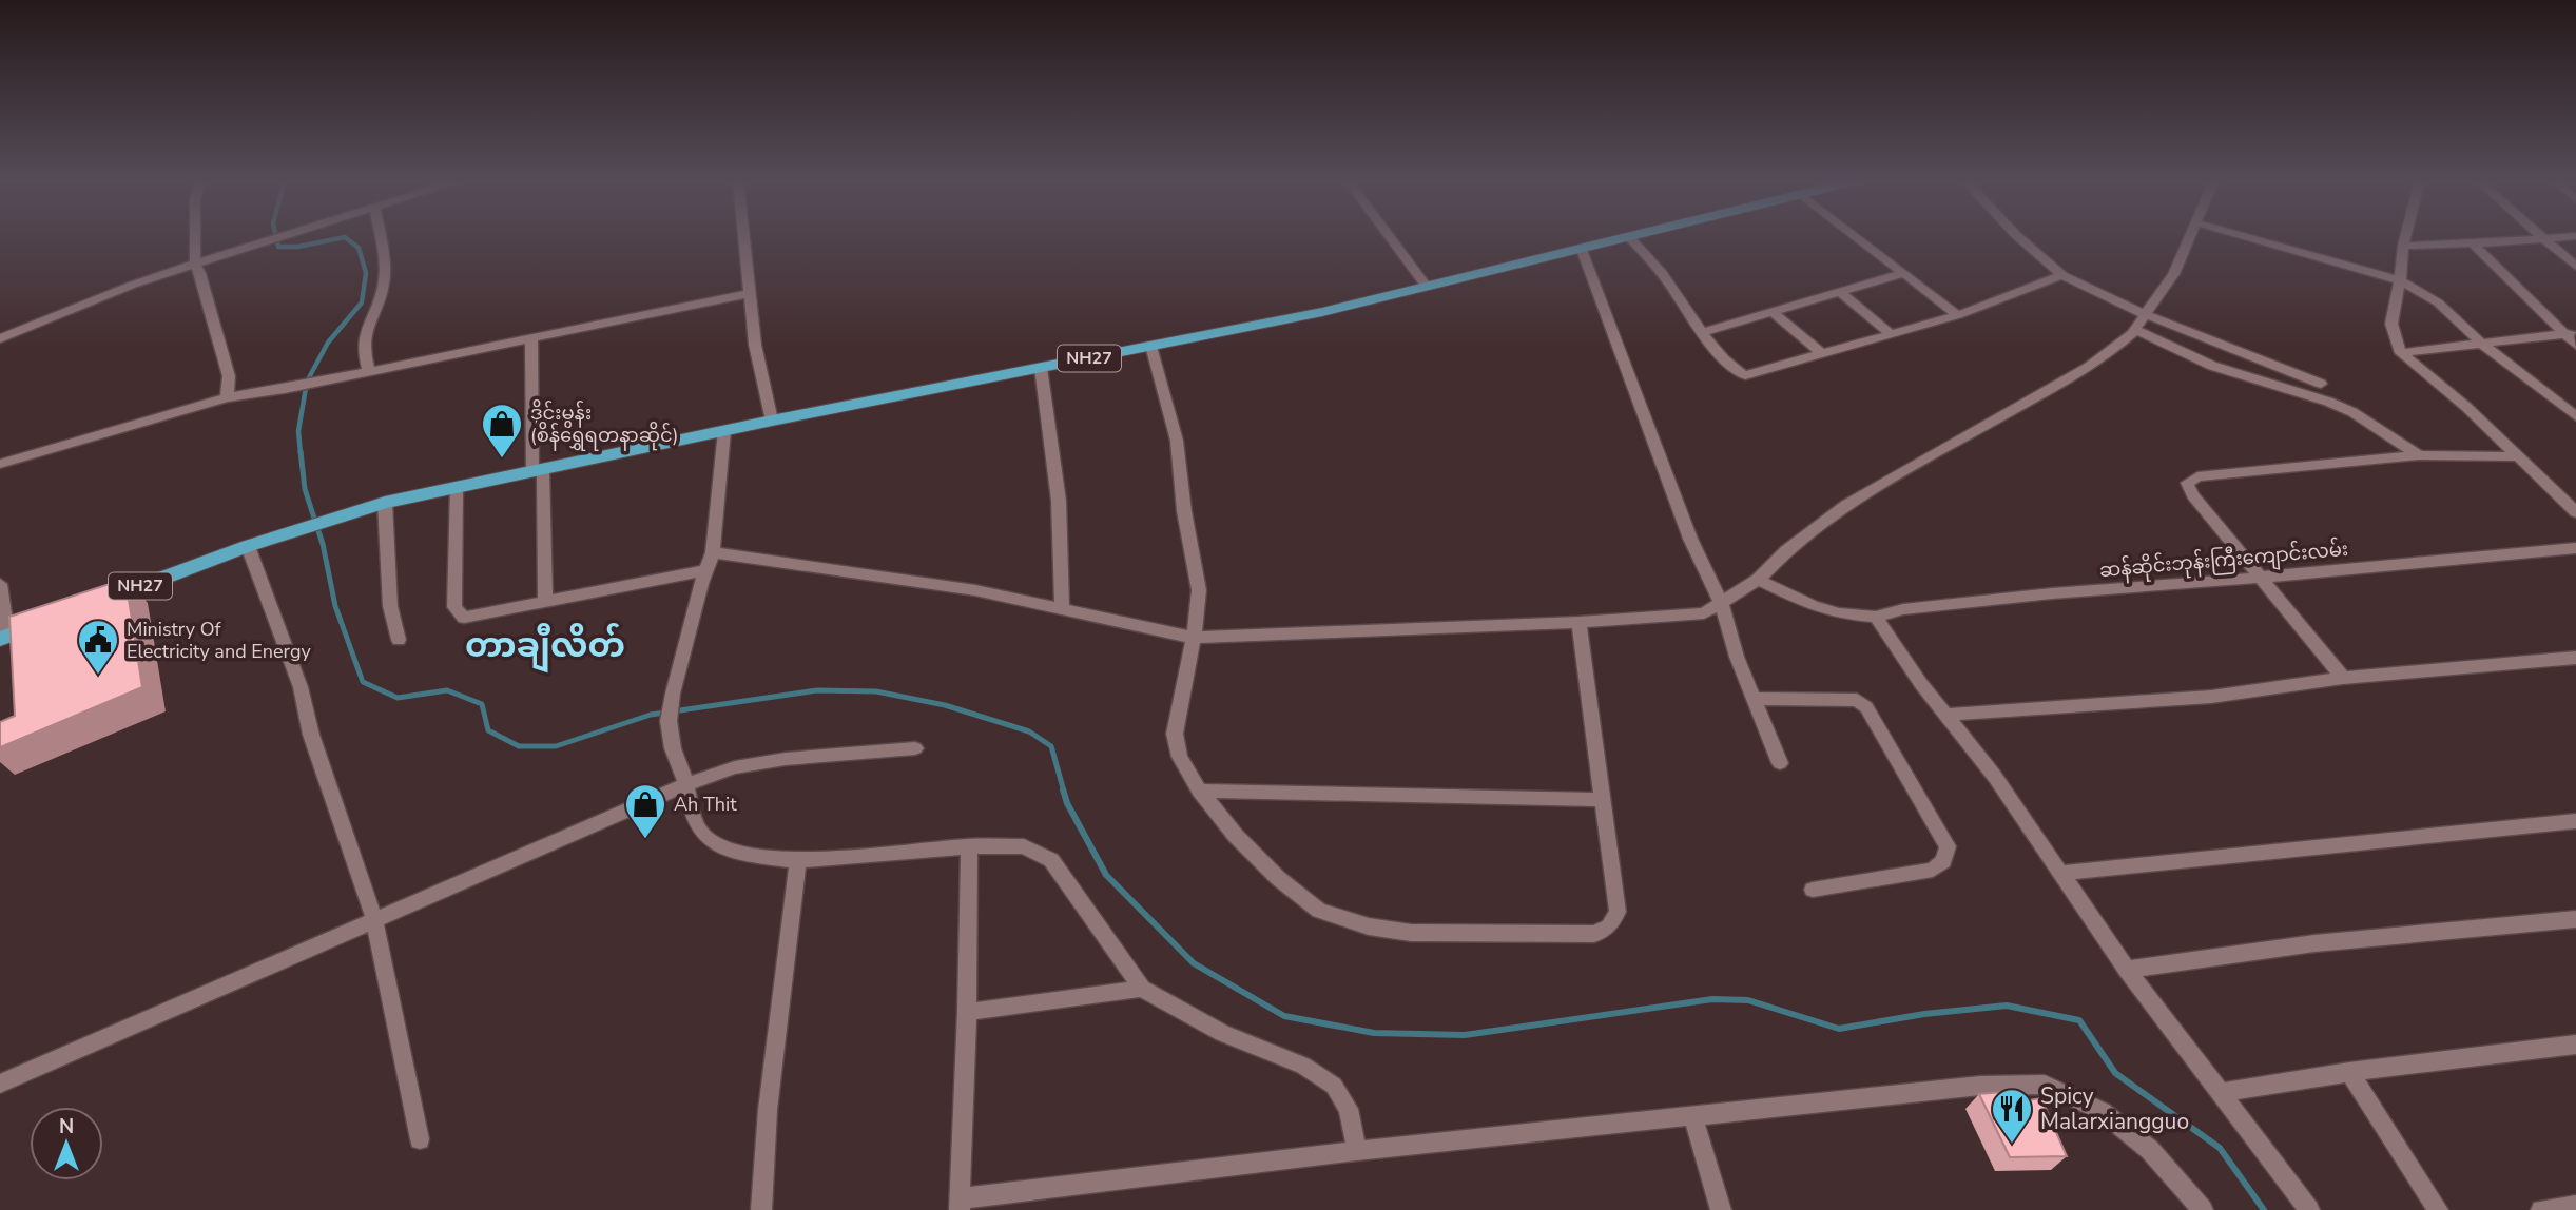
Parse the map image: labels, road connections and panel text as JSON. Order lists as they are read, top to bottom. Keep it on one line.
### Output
{"streets":{"main road":["NH27"],"street":["ဆန်ဆိုင်းဘုန်းကြီးကျောင်းလမ်း"]},"districts":["တာချီလိတ်"],"places":{"shop":["ဒိုင်းမွန်း (စိန်ရွှေရတနာဆိုင်)","Ah Thit"],"public building":["Ministry Of Electricity and Energy"],"restaurant":["Spicy Malarxiangguo"]},"north":"top"}
